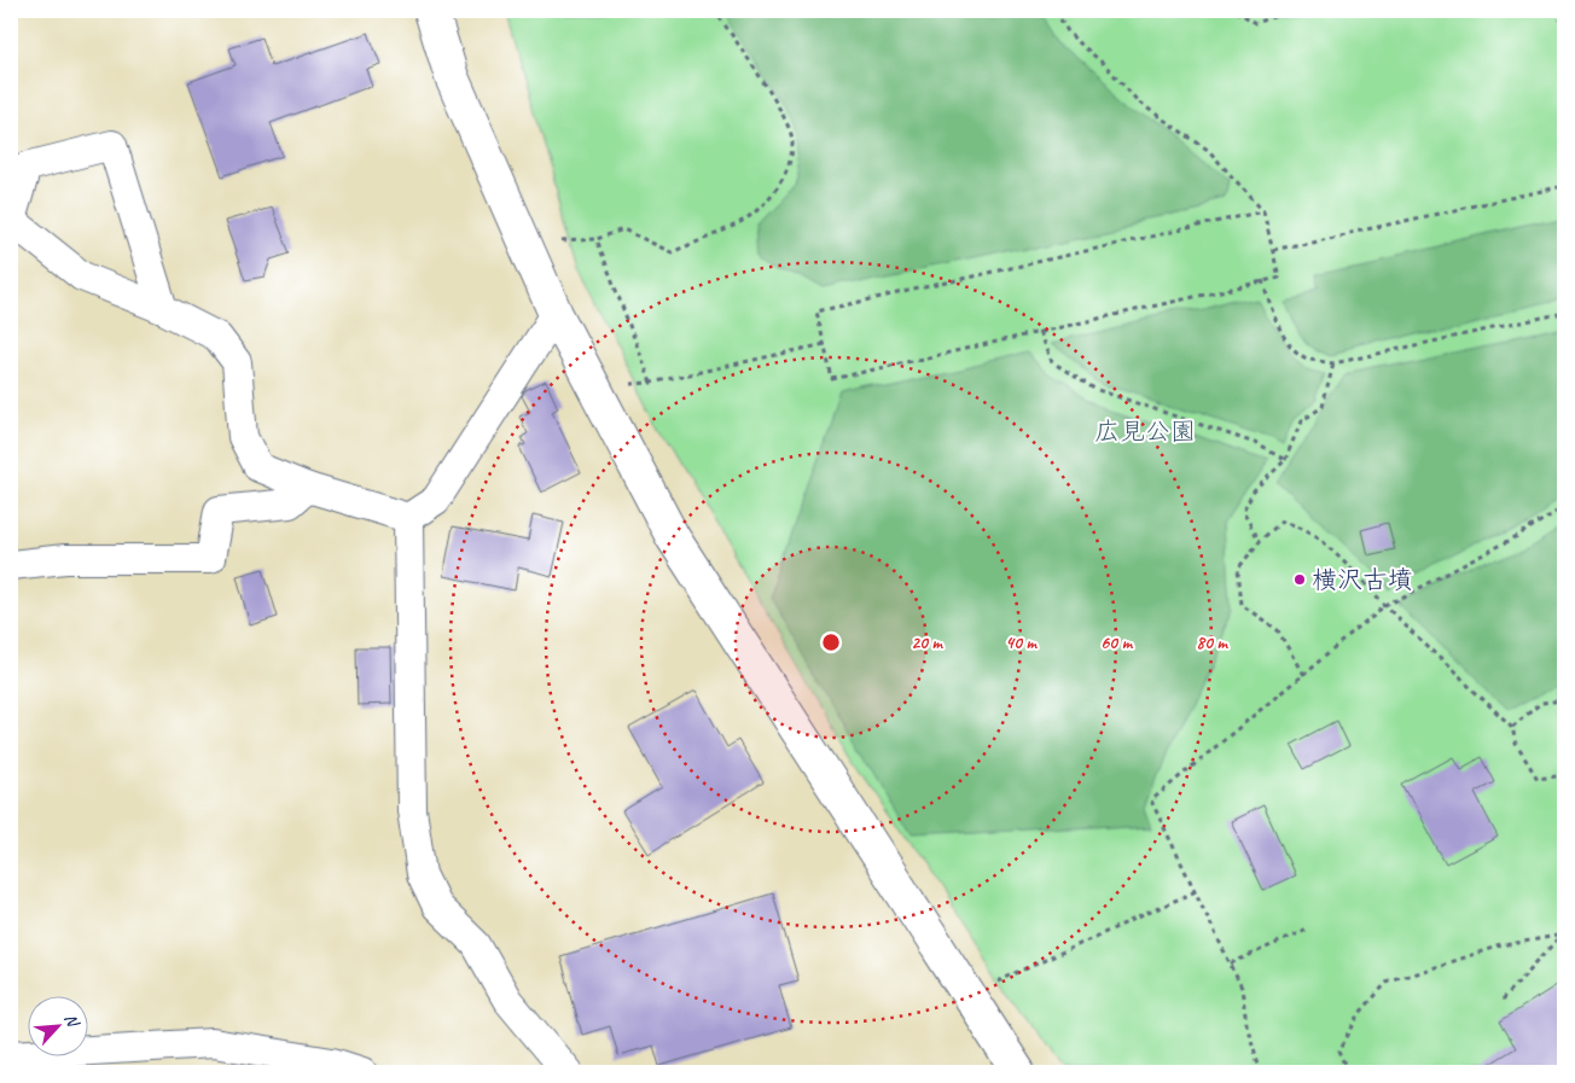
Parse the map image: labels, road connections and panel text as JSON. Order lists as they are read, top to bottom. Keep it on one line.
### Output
{"parks":["広見公園"],"places":["横沢古墳"],"north":"top right","rings":["20 m","40 m","60 m","80 m"]}
